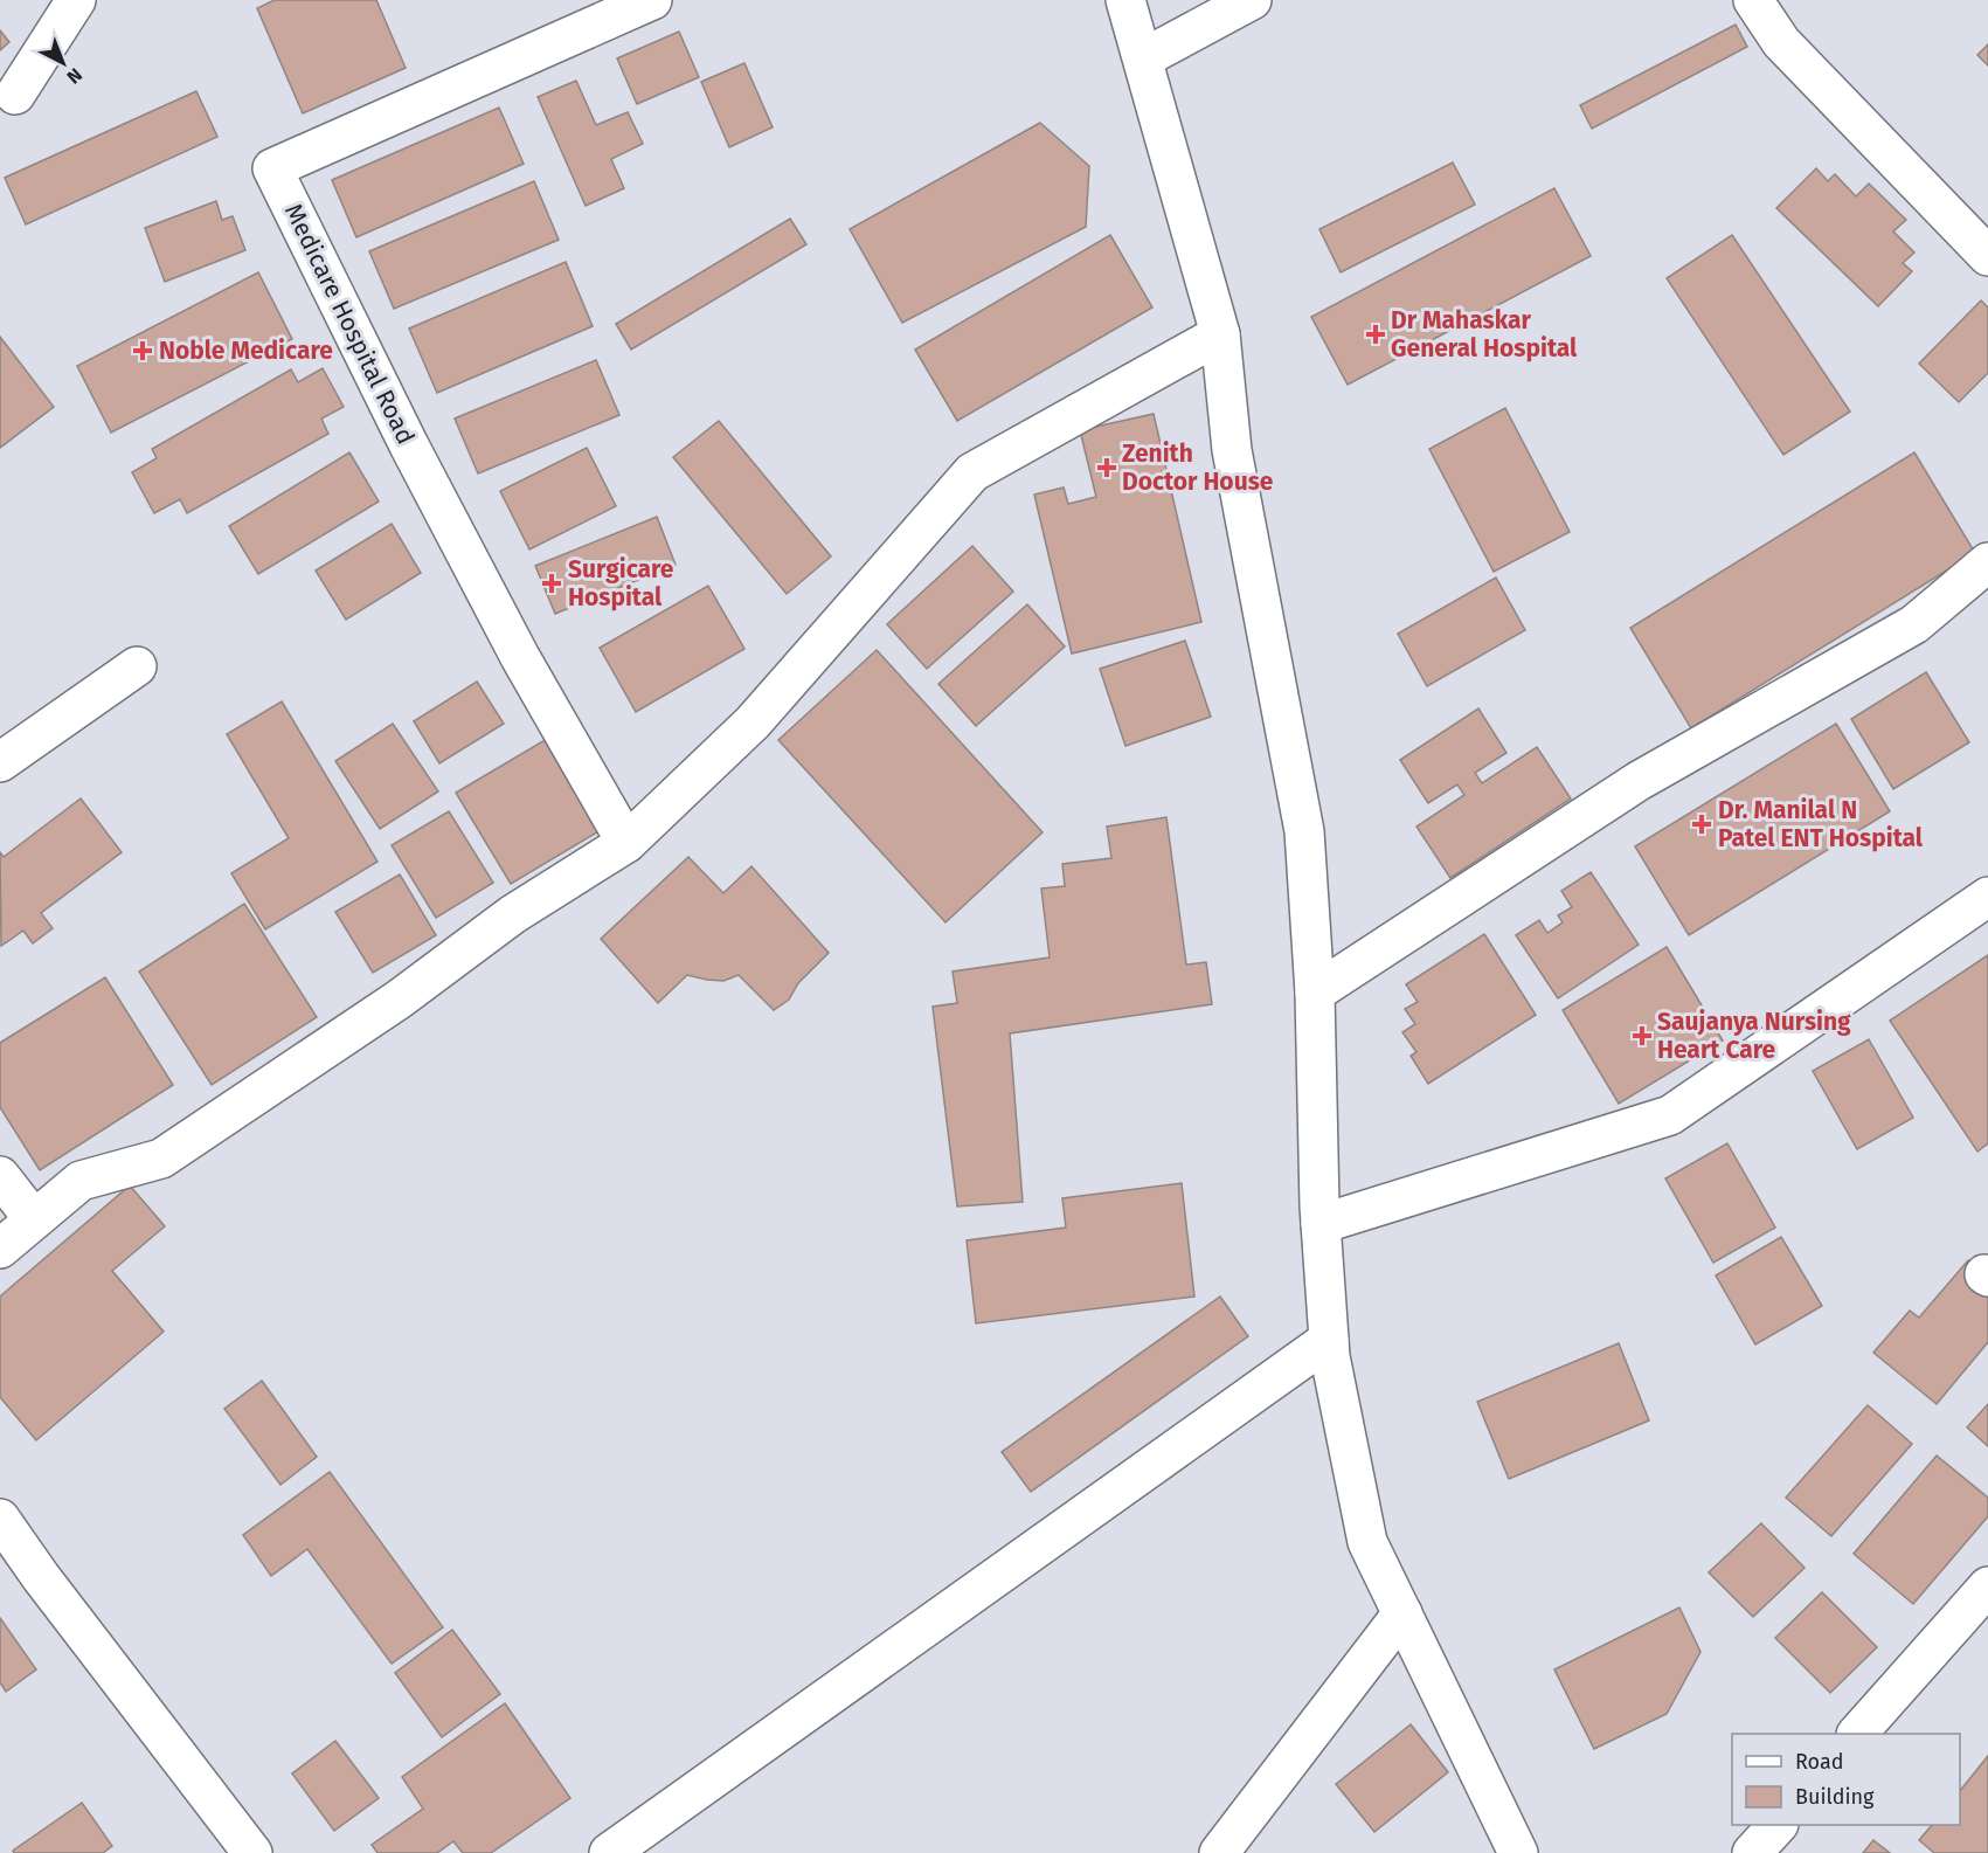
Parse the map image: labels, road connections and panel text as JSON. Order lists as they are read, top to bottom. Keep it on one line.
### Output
{"streets":{"street":["Medicare Hospital Road"]},"places":{"health":["Dr Mahaskar General Hospital","Noble Medicare","Zenith Doctor House","Surgicare Hospital","Dr. Manilal N Patel ENT Hospital","Saujanya Nursing Heart Care"]},"legend":["Road","Building"],"north":"bottom right"}
